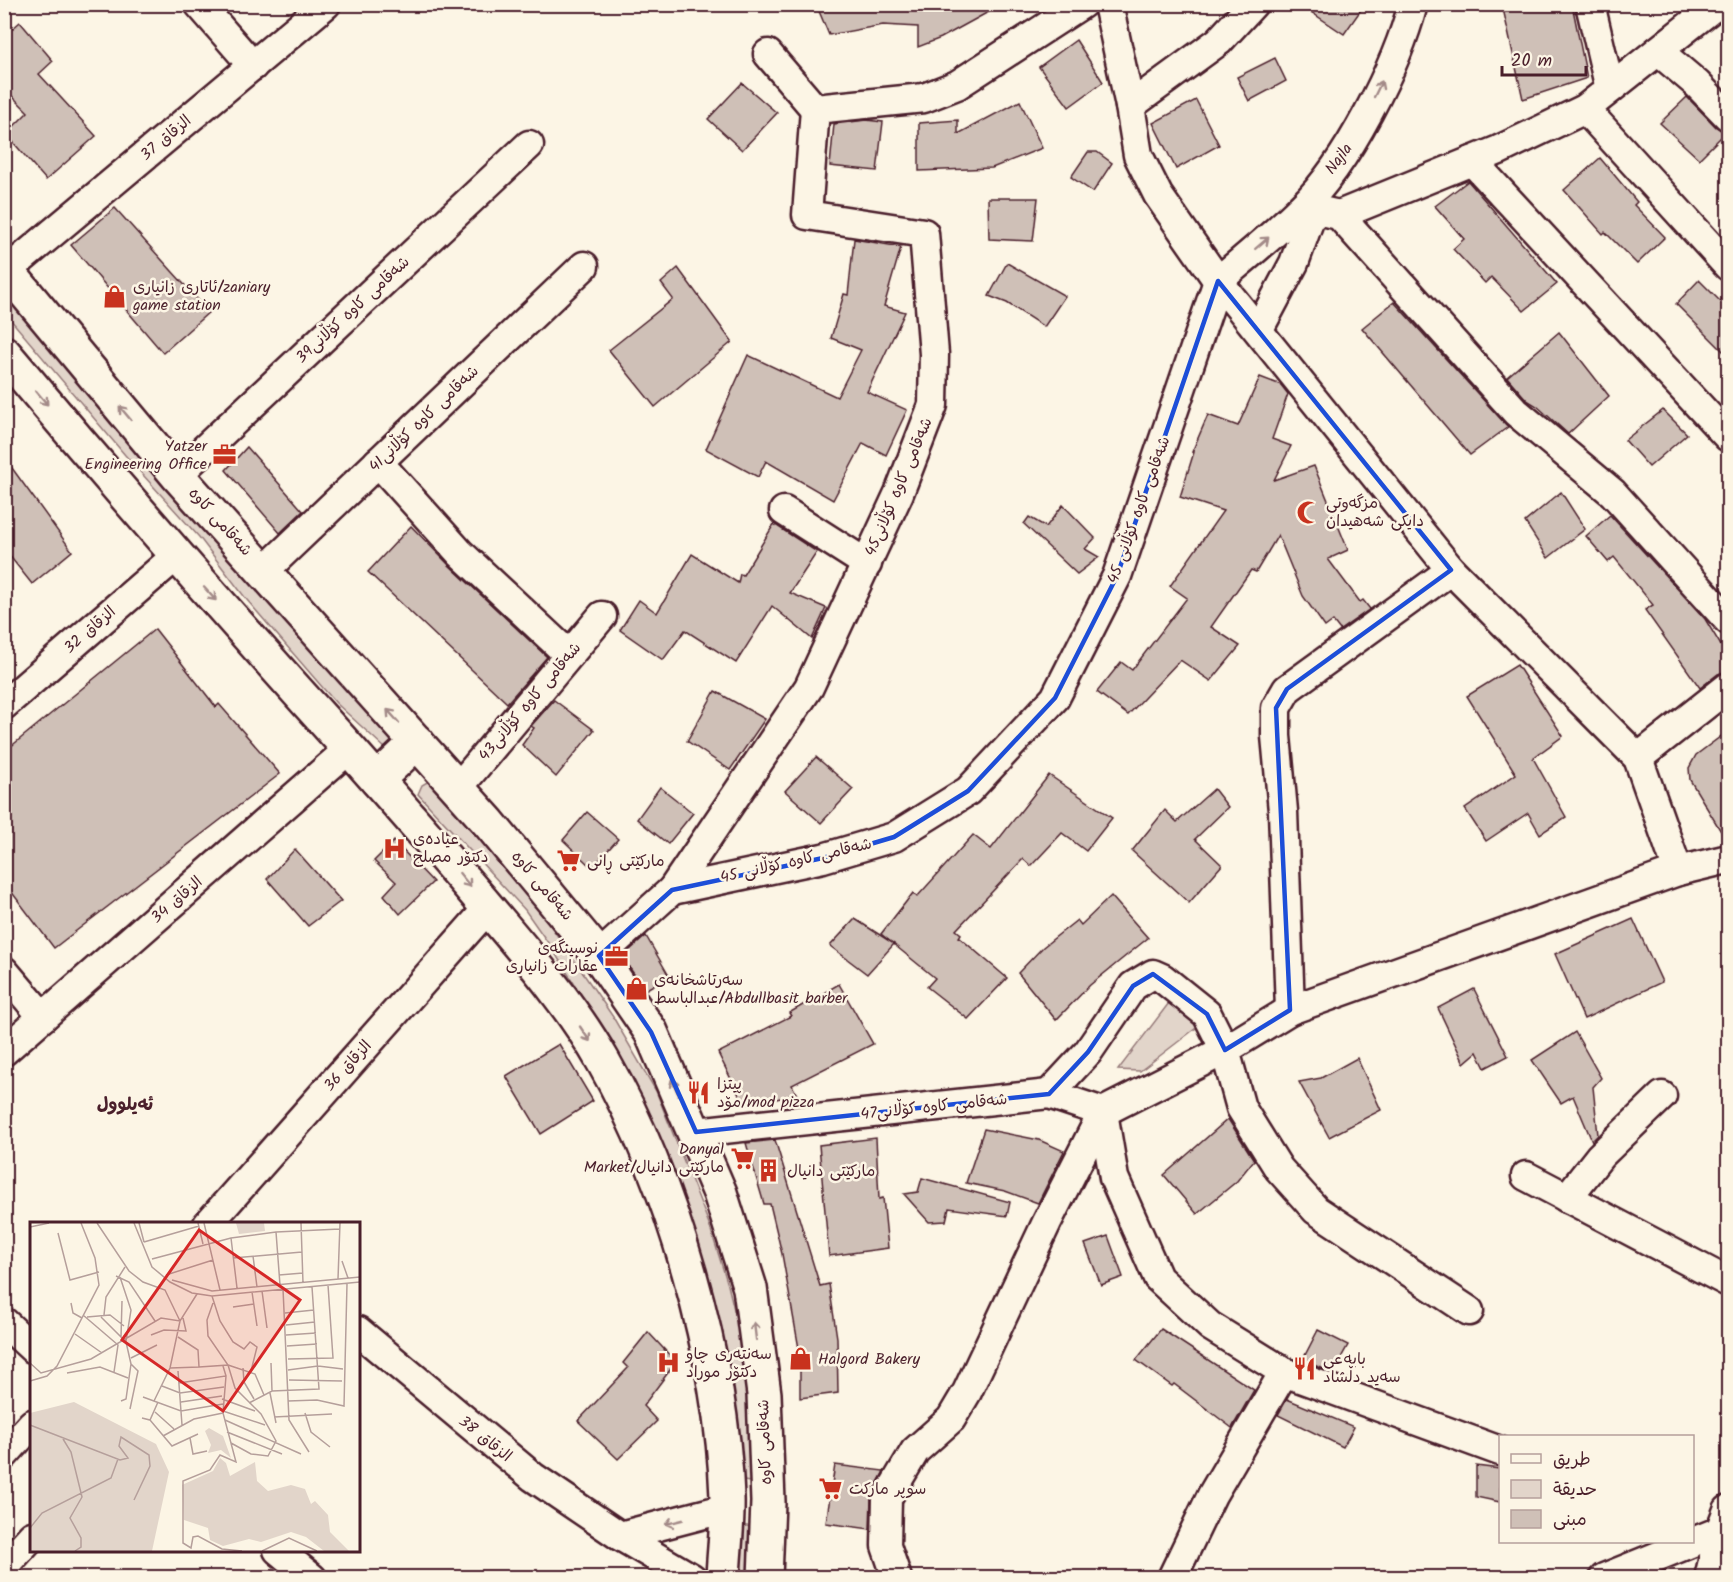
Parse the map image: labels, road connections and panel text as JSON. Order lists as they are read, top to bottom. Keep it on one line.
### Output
{"streets":{"main road":["شەقامی کاوە"],"street":["الزقاق 37","Najla","شەقامی کاوە کۆڵانی39","شەقامی کاوە کۆڵانی41","شەقامی کاوە کۆڵانی45","شەقامی کاوە کۆڵانی 45","الزقاق 32","شەقامی کاوە کۆڵانی43","الزقاق 34","الزقاق 36","شەقامی کاوە کۆڵانی47","الزقاق 38"]},"crossings":[["الزقاق 37","شەقامی کاوە"],["Najla","شەقامی کاوە کۆڵانی 45"],["شەقامی کاوە کۆڵانی39","شەقامی کاوە"],["شەقامی کاوە کۆڵانی41","شەقامی کاوە"],["شەقامی کاوە کۆڵانی45","شەقامی کاوە کۆڵانی 45"],["شەقامی کاوە کۆڵانی45","شەقامی کاوە"],["شەقامی کاوە","شەقامی کاوە کۆڵانی43"],["شەقامی کاوە","شەقامی کاوە کۆڵانی47"]],"districts":["ئەیلوول"],"places":{"shop":["ئاتاری زانیاری/zaniary game station","سەرتاشخانەی عبدالباسط/Abdullbasit barber","Halgord Bakery"],"office":["Yatzer Engineering Office","نوسینگەی عقارات زانیاری"],"mosque":["مزگەوتی دایکی شەهیدان"],"hospital":["عیادەی دکتۆر مصلح","سەنتەری چاو دکتۆر موراد"],"supermarket":["مارکێتی ڕانی","Danyal Market/مارکێتی دانیال","سوپر مارکت"],"restaurant":["پیتزا مۆد/mod pizza","بایەعی سەید دڵشاد"],"building":["مارکێتی دانیال"]},"legend":["طريق","حديقة","مبنى"],"scale_bar":"20 m"}
